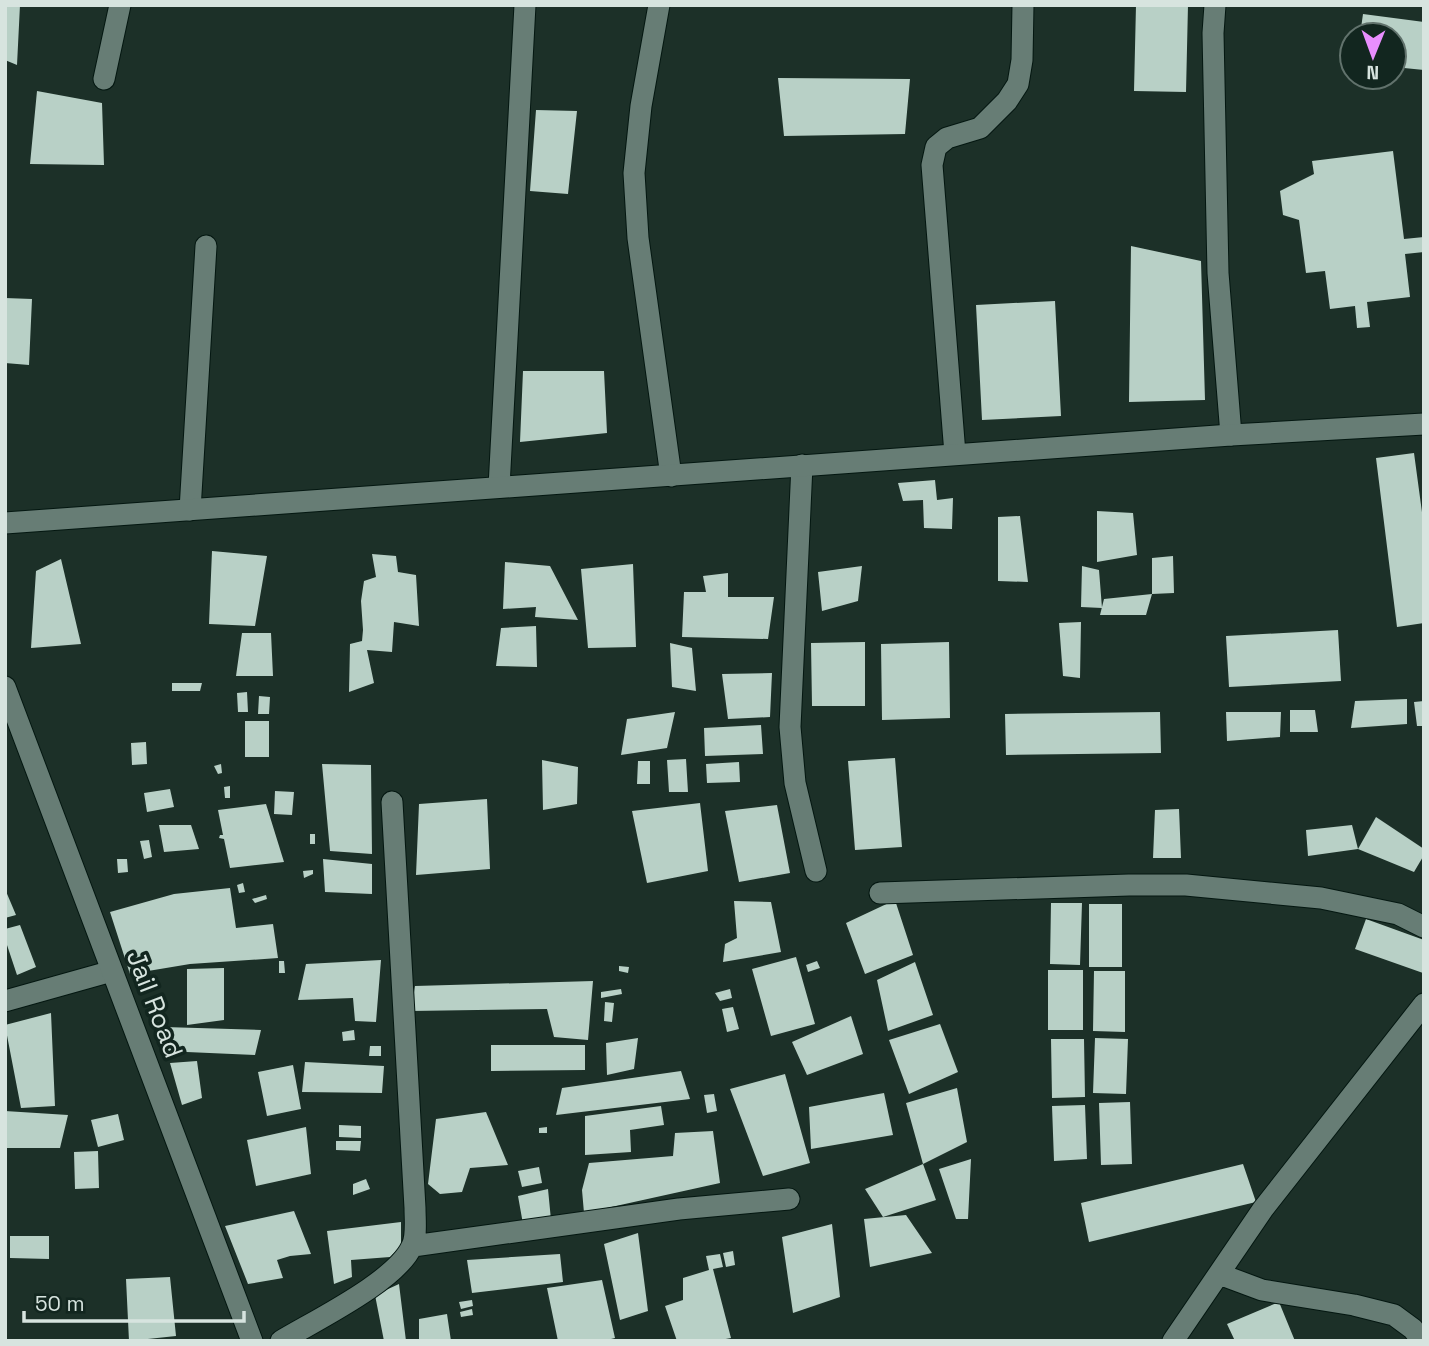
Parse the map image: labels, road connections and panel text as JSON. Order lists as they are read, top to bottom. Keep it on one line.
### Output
{"streets":{"street":["Jail Road"]},"scale_bar":"50 m","north":"bottom"}
